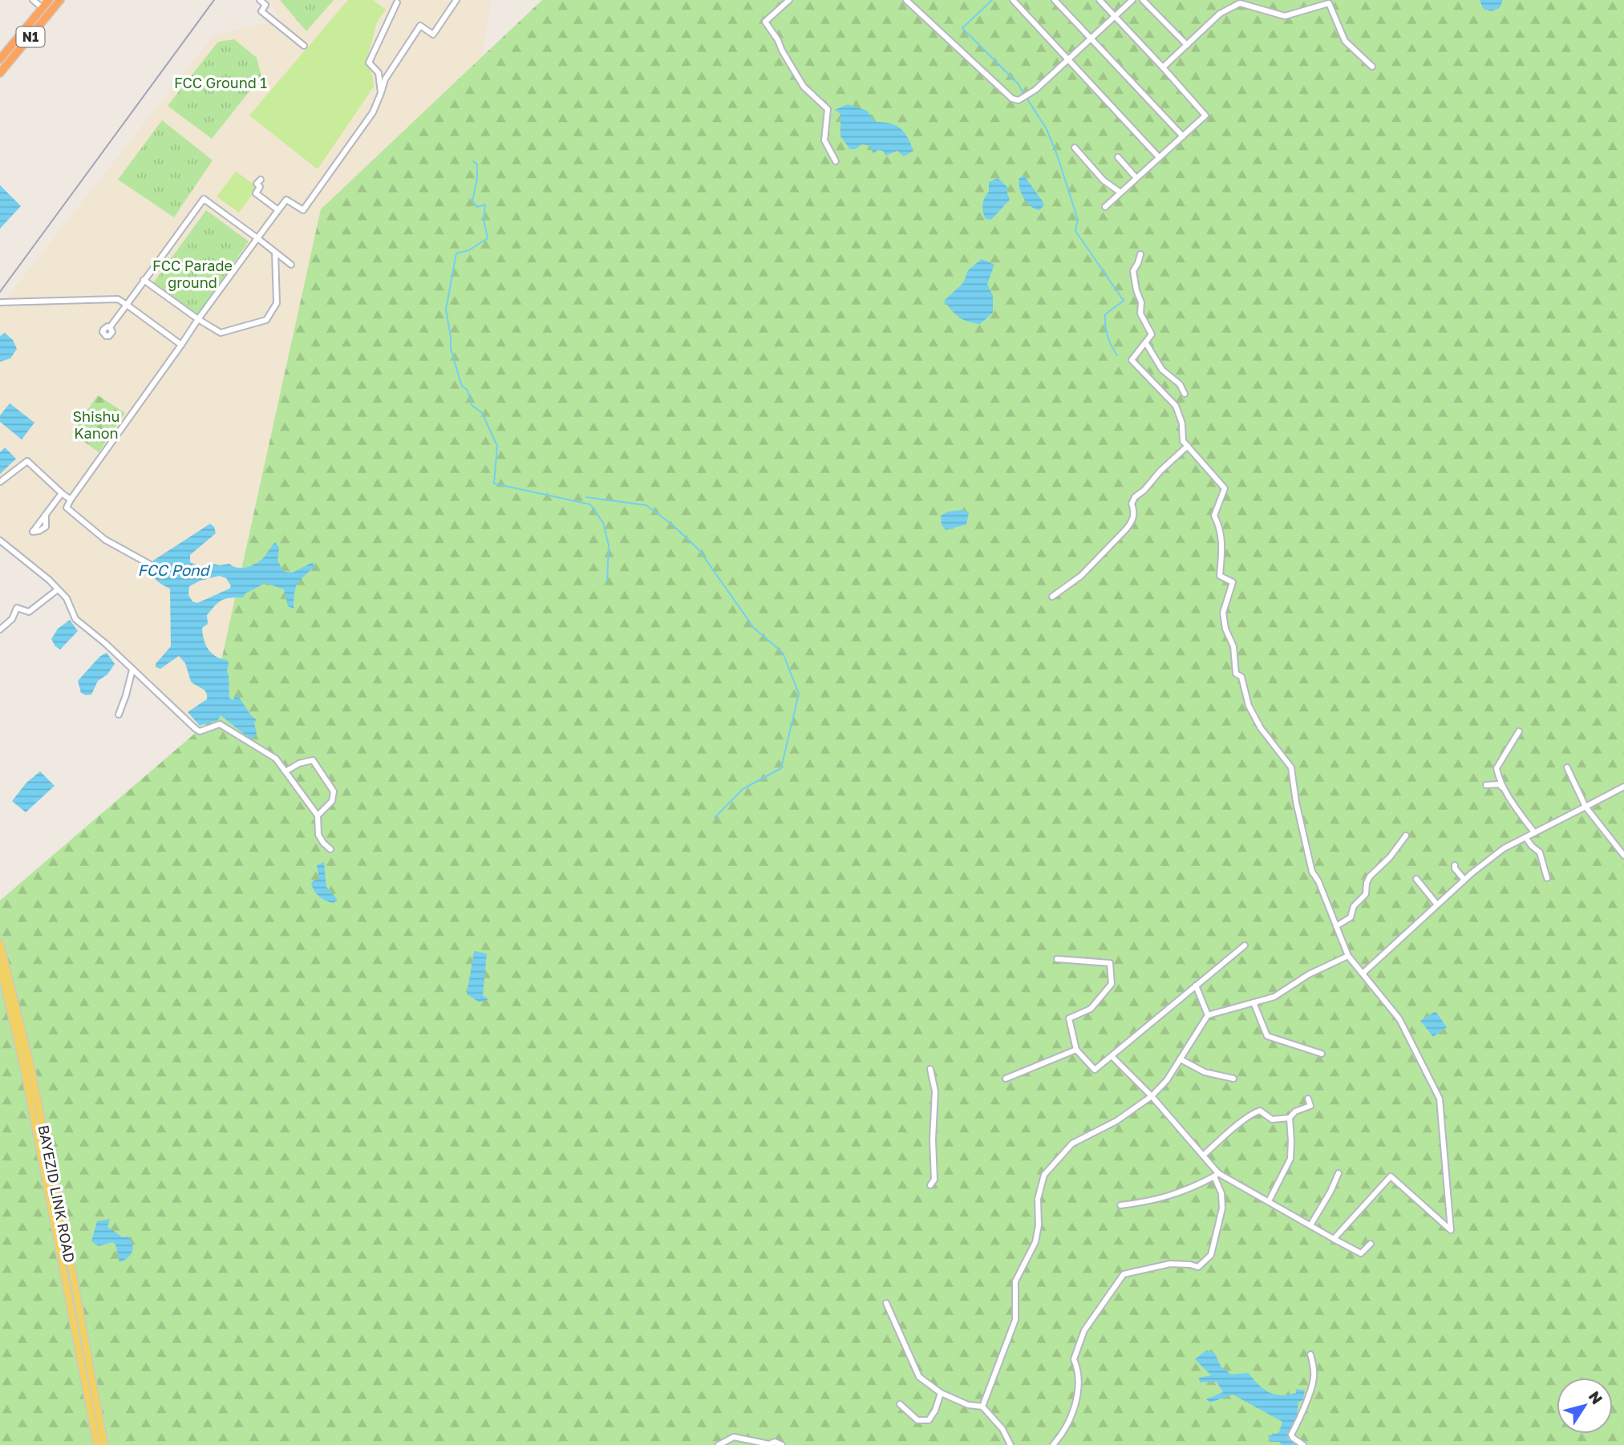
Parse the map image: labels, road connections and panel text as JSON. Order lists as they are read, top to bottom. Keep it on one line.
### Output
{"streets":{"highway":["N1"],"main road":["BAYEZID LINK ROAD"]},"water":["FCC Pond"],"parks":["FCC Ground 1","FCC Parade ground","Shishu Kanon"],"north":"top right"}
